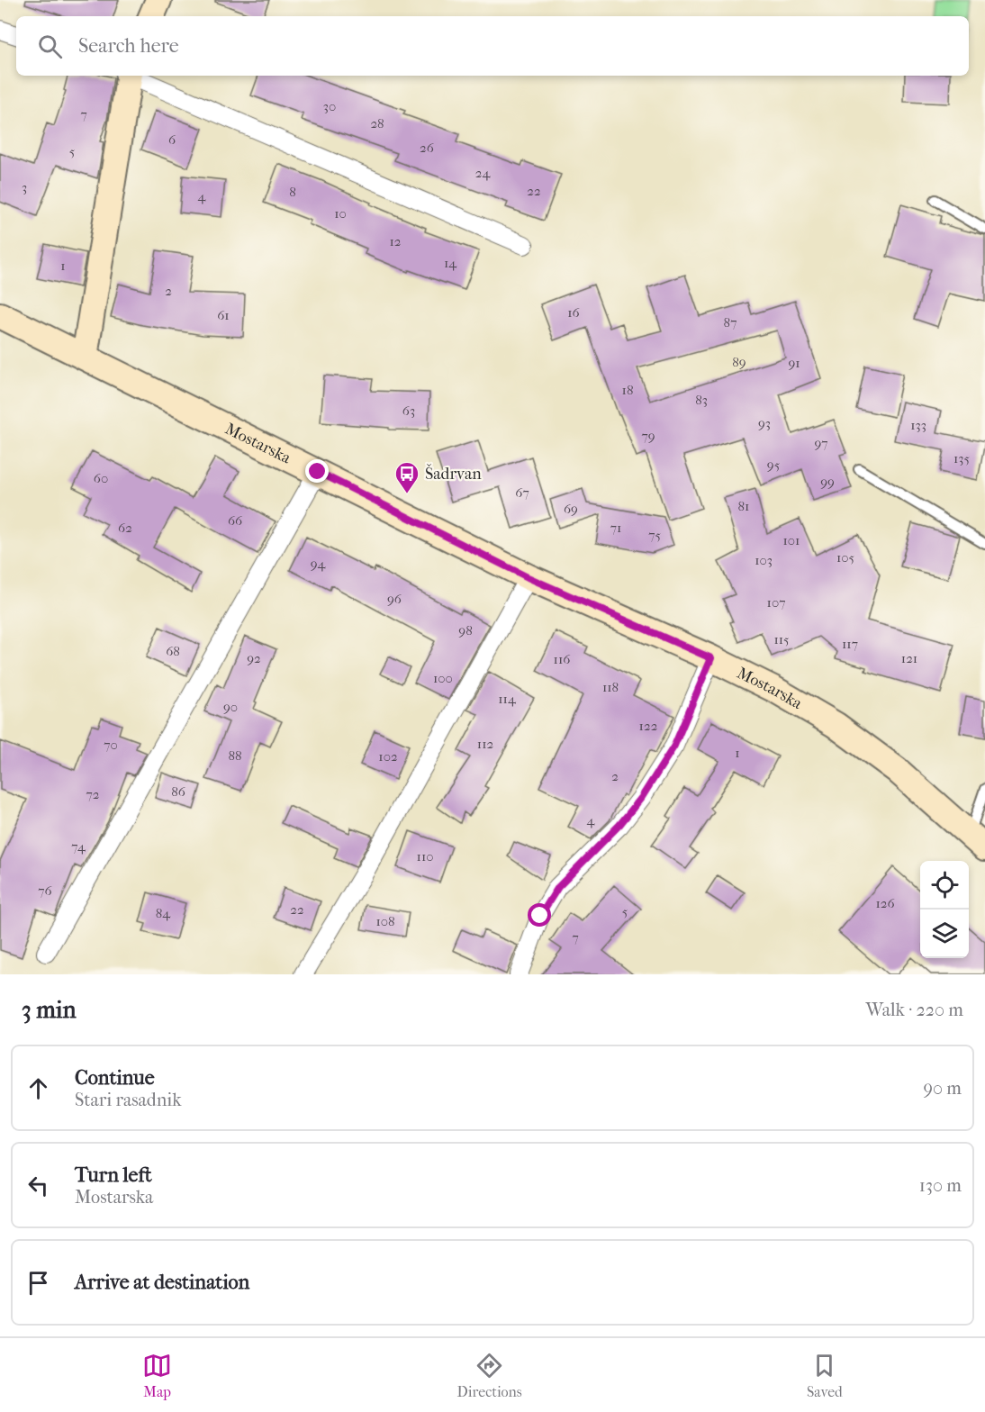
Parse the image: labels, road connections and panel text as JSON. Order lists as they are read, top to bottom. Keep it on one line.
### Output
{"streets":{"main road":["Mostarska"]},"places":{"bus stop":["Šadrvan"]},"house_numbers":["30","7","28","6","26","5","24","3","22","8","4","10","12","14","1","2","16","61","87","89","91","18","83","63","93","133","79","97","135","95","60","99","67","81","69","66","62","71","75","101","105","103","94","96","107","98","115","117","68","92","121","116","100","118","114","90","122","112","70","1","88","102","2","86","72","4","74","110","76","126","22","5","84","108","7"],"page":{"search":"Search here","heading":["3 min","Walk · 220 m"],"list":[["Continue","Stari rasadnik","90 m"],["Turn left","Mostarska","130 m"],"Arrive at destination"],"nav":["Map","Directions","Saved"]}}
